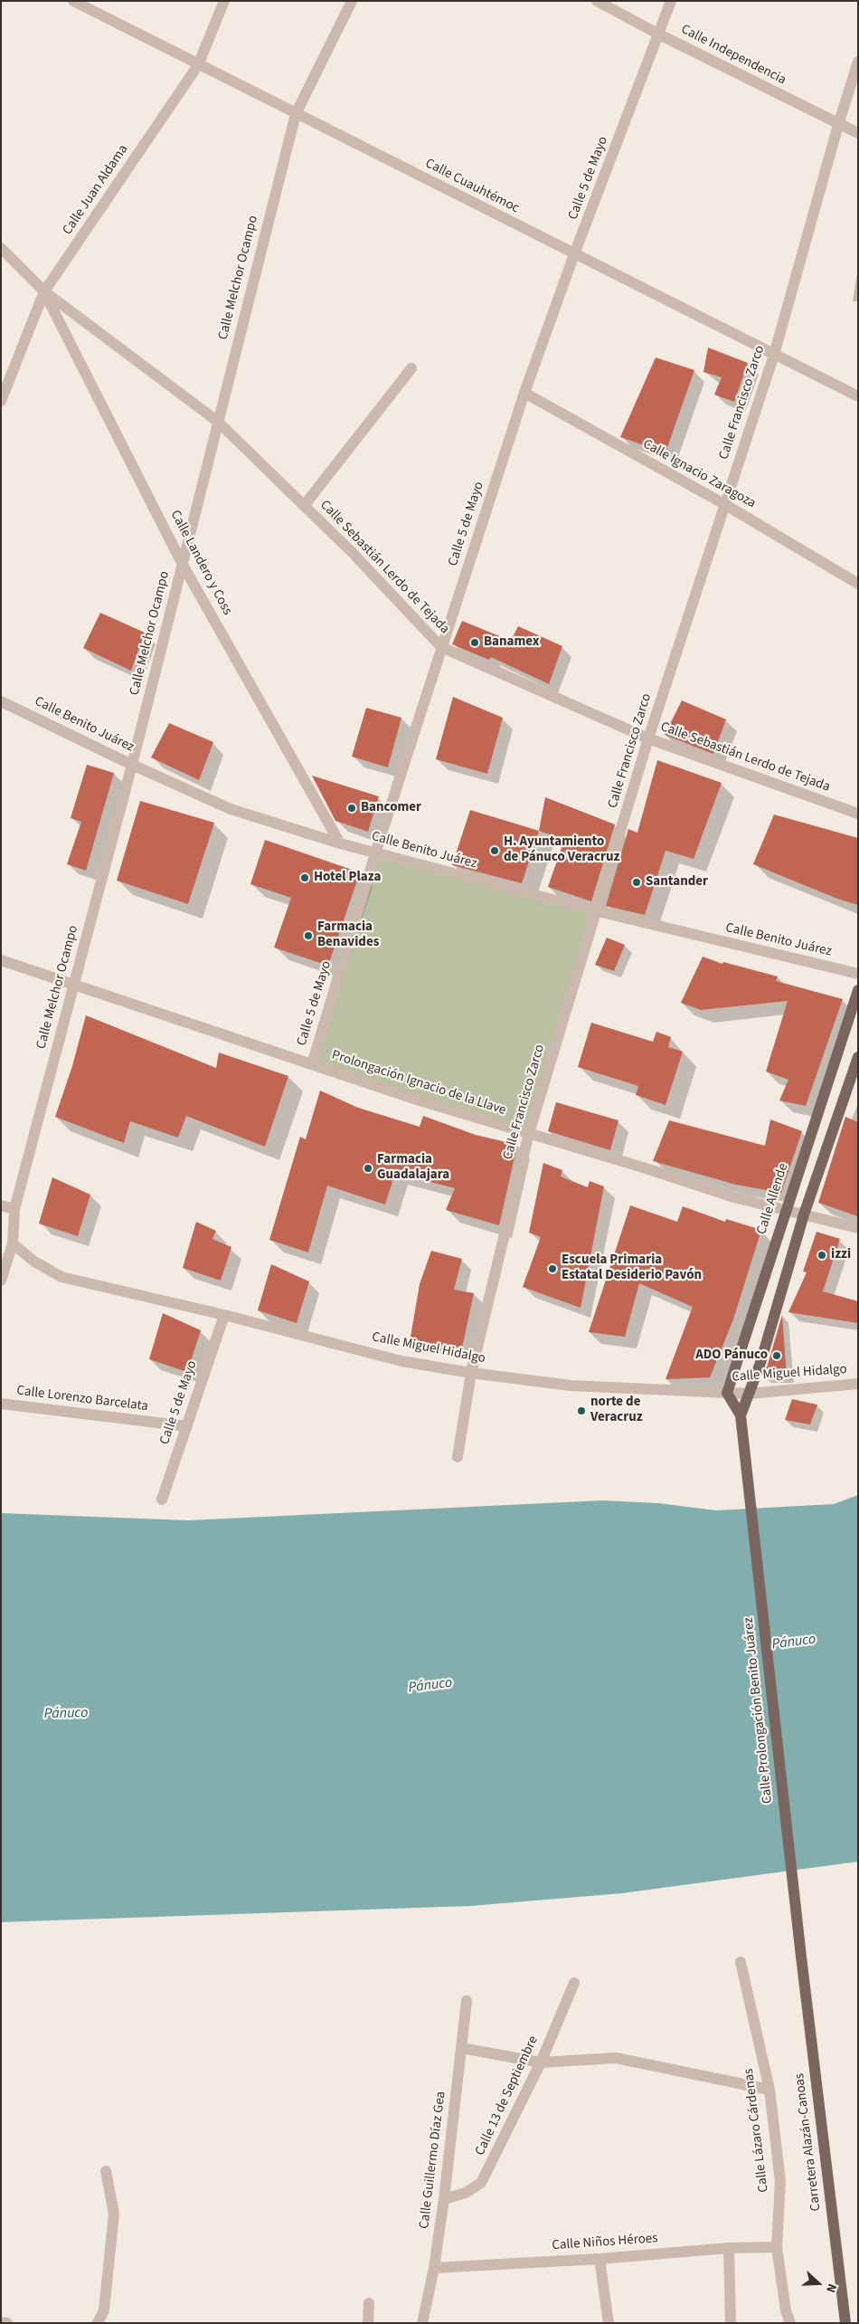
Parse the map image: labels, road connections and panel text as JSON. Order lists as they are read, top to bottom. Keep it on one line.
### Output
{"streets":{"main road":["Calle Allende","Calle Prolongación Benito Juárez","Carretera Alazán-Canoas"],"street":["Calle Independencia","Calle 5 de Mayo","Calle Cuauhtémoc","Calle Juan Aldama","Calle Melchor Ocampo","Calle Francisco Zarco","Calle Ignacio Zaragoza","Calle Landero y Coss","Calle Sebastián Lerdo de Tejada","Calle Benito Juárez","Prolongación Ignacio de la Llave","Calle Miguel Hidalgo","Calle Lorenzo Barcelata","Calle 13 de Septiembre","Calle Lázaro Cárdenas","Calle Guillermo Díaz Gea","Calle Niños Héroes"]},"crossings":[["Calle Independencia","Calle 5 de Mayo"],["Calle Independencia","Calle Francisco Zarco"],["Calle 5 de Mayo","Calle Cuauhtémoc"],["Calle 5 de Mayo","Calle Ignacio Zaragoza"],["Calle 5 de Mayo","Calle Sebastián Lerdo de Tejada"],["Calle 5 de Mayo","Calle Benito Juárez"],["Calle 5 de Mayo","Prolongación Ignacio de la Llave"],["Calle 5 de Mayo","Calle Miguel Hidalgo"],["Calle 5 de Mayo","Calle Lorenzo Barcelata"],["Calle Cuauhtémoc","Calle Juan Aldama"],["Calle Cuauhtémoc","Calle Melchor Ocampo"],["Calle Cuauhtémoc","Calle Francisco Zarco"],["Calle Juan Aldama","Calle Landero y Coss"],["Calle Juan Aldama","Calle Sebastián Lerdo de Tejada"],["Calle Melchor Ocampo","Calle Landero y Coss"],["Calle Melchor Ocampo","Calle Sebastián Lerdo de Tejada"],["Calle Melchor Ocampo","Calle Benito Juárez"],["Calle Melchor Ocampo","Prolongación Ignacio de la Llave"],["Calle Melchor Ocampo","Calle Miguel Hidalgo"],["Calle Francisco Zarco","Calle Ignacio Zaragoza"],["Calle Francisco Zarco","Calle Sebastián Lerdo de Tejada"],["Calle Francisco Zarco","Calle Benito Juárez"],["Calle Francisco Zarco","Prolongación Ignacio de la Llave"],["Calle Francisco Zarco","Calle Miguel Hidalgo"],["Calle Landero y Coss","Calle Sebastián Lerdo de Tejada"],["Calle Landero y Coss","Calle Benito Juárez"],["Prolongación Ignacio de la Llave","Calle Allende"],["Calle Allende","Calle Miguel Hidalgo"],["Calle Prolongación Benito Juárez","Carretera Alazán-Canoas"],["Calle 13 de Septiembre","Calle Guillermo Díaz Gea"],["Calle Lázaro Cárdenas","Calle Niños Héroes"],["Calle Guillermo Díaz Gea","Calle Niños Héroes"]],"water":["Pánuco"],"places":["Banamex","Bancomer","H. Ayuntamiento de Pánuco Veracruz","Hotel Plaza","Santander","Farmacia Benavides","Farmacia Guadalajara","izzi","Escuela Primaria Estatal Desiderio Pavón","ADO Pánuco","norte de Veracruz"],"north":"right"}
